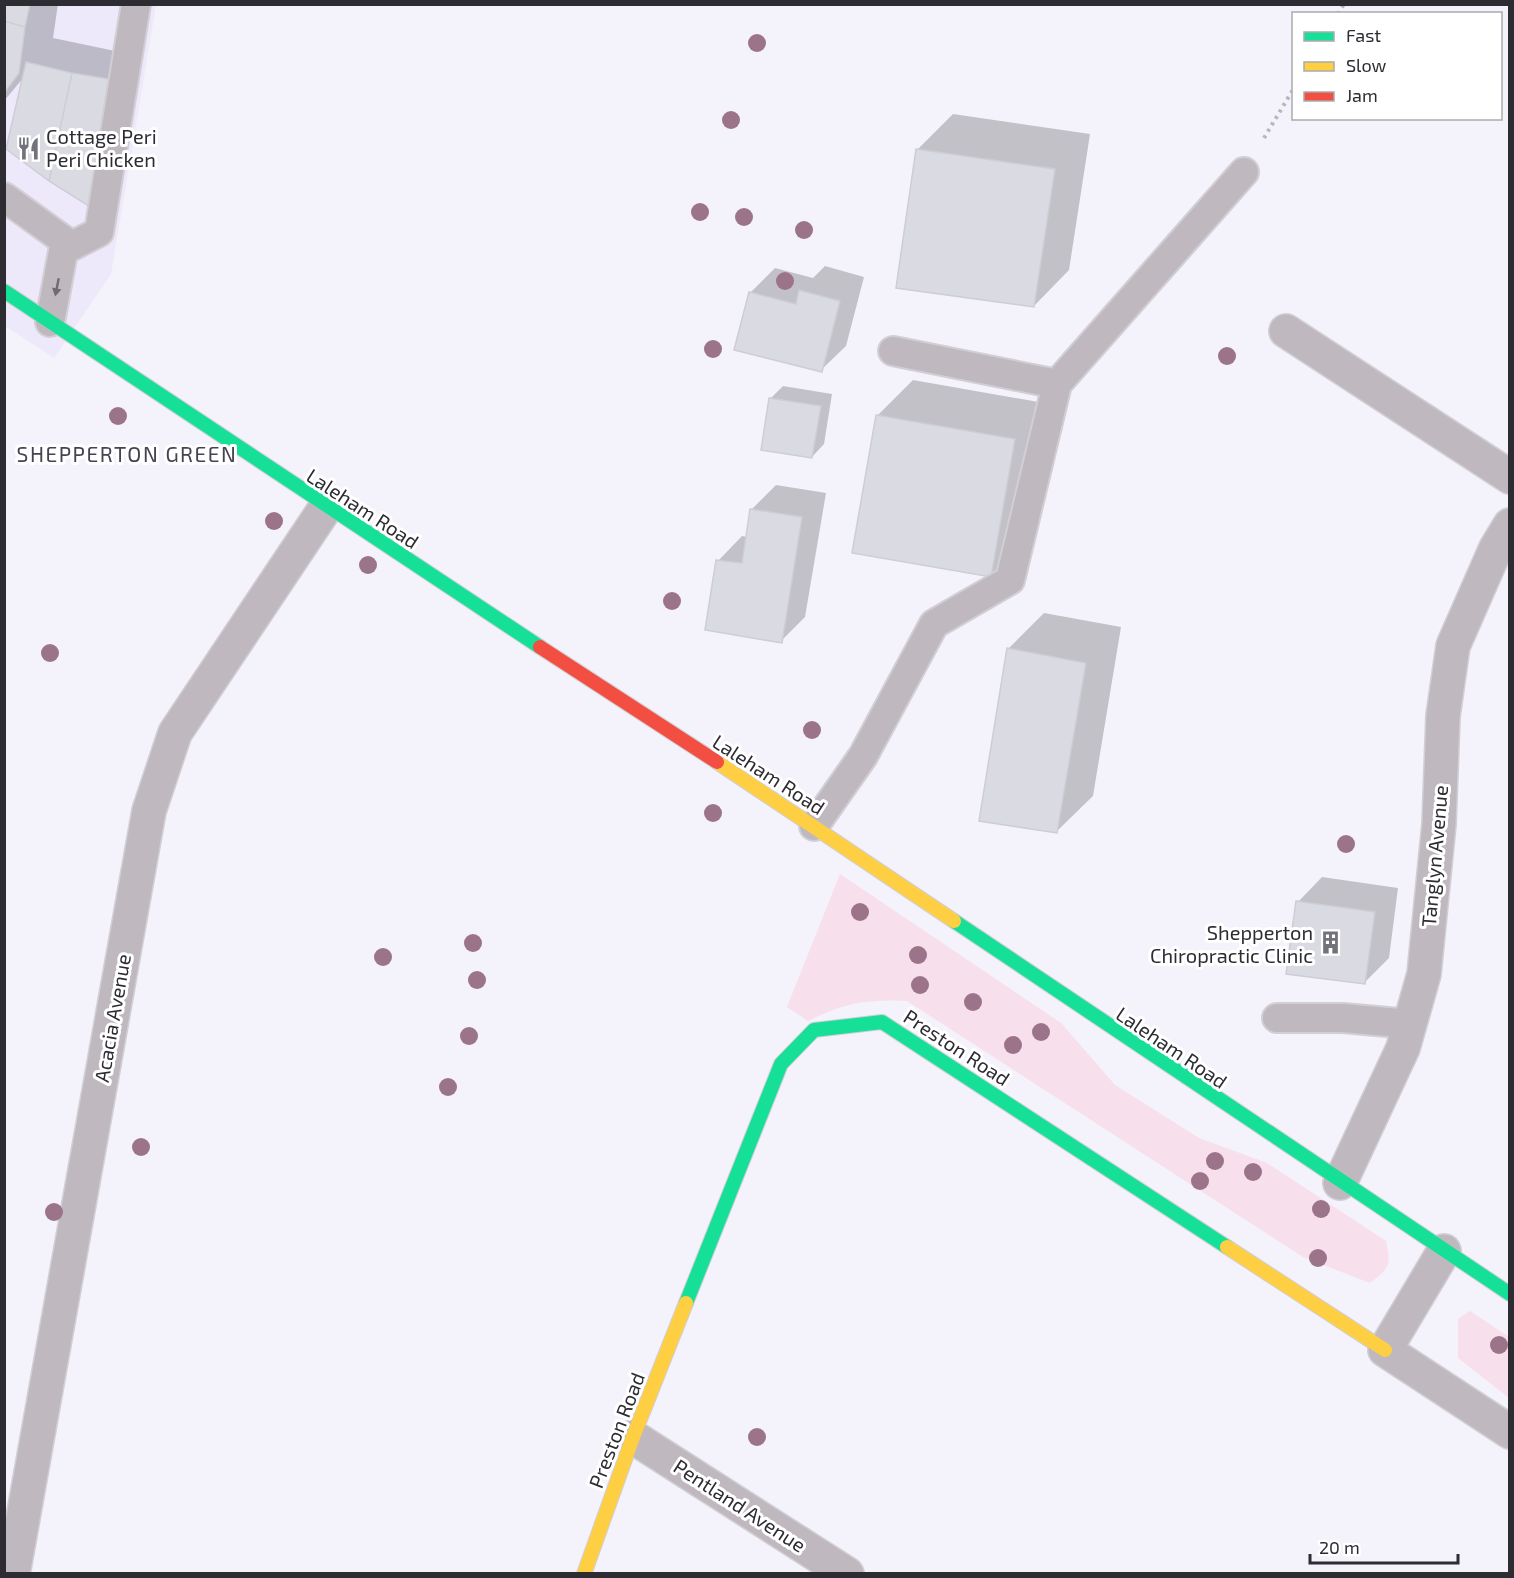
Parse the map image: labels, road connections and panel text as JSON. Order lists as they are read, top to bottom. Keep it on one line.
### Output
{"streets":{"main road":["Laleham Road","Preston Road"],"street":["Tanglyn Avenue","Acacia Avenue","Pentland Avenue"]},"crossings":[["Laleham Road","Tanglyn Avenue"],["Laleham Road","Acacia Avenue"],["Preston Road","Pentland Avenue"]],"districts":["SHEPPERTON GREEN"],"places":{"restaurant":["Cottage Peri Peri Chicken"],"building":["Shepperton Chiropractic Clinic"]},"legend":["Fast","Slow","Jam"],"scale_bar":"20 m"}
